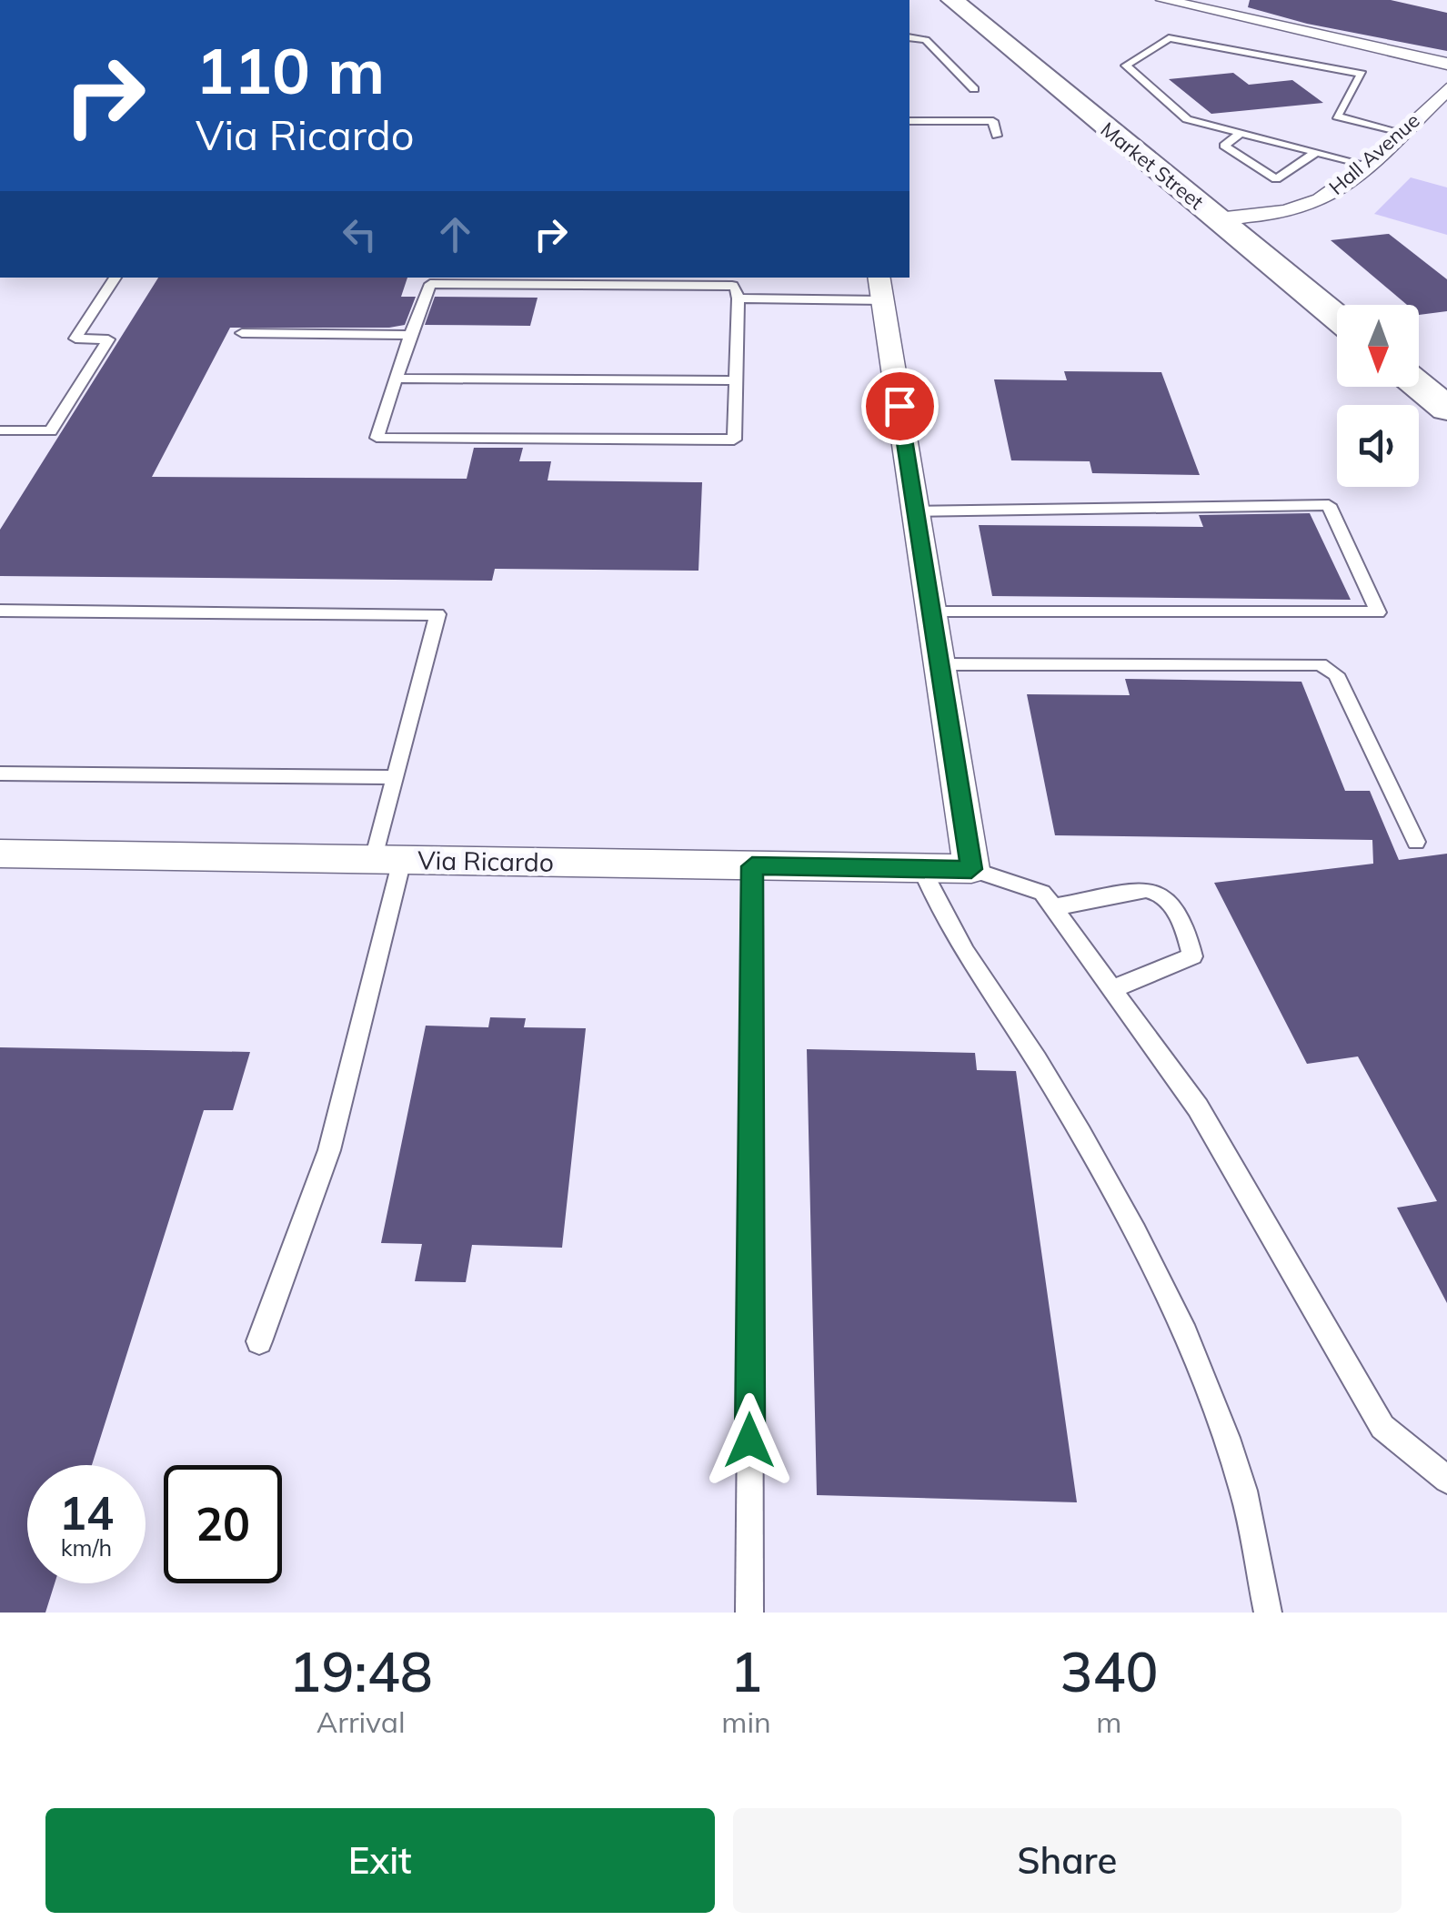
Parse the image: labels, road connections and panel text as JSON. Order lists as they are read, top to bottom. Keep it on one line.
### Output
{"streets":{"main road":["Market Street"],"street":["Hall Avenue","Via Ricardo"]},"crossings":[["Hall Avenue","Market Street"]],"north":"bottom","page":{"turn":["110 m","Via Ricardo"],"speed":"14 km/h","limit":"20","eta":["19:48","Arrival","1","min","340","m"],"buttons":["Exit","Share"]}}
